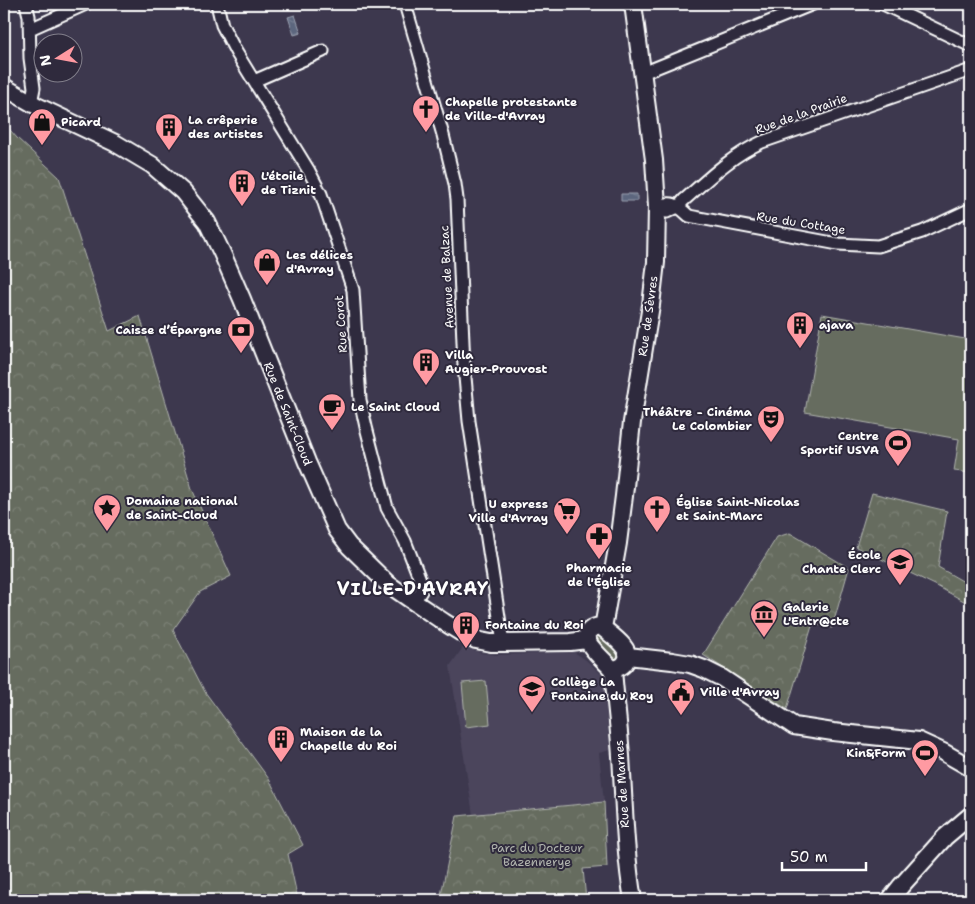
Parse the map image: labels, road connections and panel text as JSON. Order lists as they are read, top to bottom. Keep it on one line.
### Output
{"streets":{"main road":["Rue de Sèvres","Rue de Saint-Cloud","Rue de Marnes"],"street":["Rue de la Prairie","Rue du Cottage","Avenue de Balzac","Rue Corot"]},"crossings":[["Rue de la Prairie","Rue du Cottage"],["Rue du Cottage","Rue de Sèvres"],["Avenue de Balzac","Rue de Saint-Cloud"],["Rue Corot","Rue de Saint-Cloud"]],"districts":["VILLE-D'AVRAY"],"parks":["Parc du Docteur Bazennerye"],"places":{"church":["Chapelle protestante de Ville-d'Avray","Église Saint-Nicolas et Saint-Marc"],"shop":["Picard","Les délices d'Avray"],"building":["La crêperie des artistes","L'étoile de Tiznit","ajava","Villa Augier-Prouvost","Fontaine du Roi","Maison de la Chapelle du Roi"],"bank":["Caisse d’Épargne"],"cafe":["Le Saint Cloud"],"theatre":["Théâtre - Cinéma Le Colombier"],"sports":["Centre Sportif USVA","Kin&Form"],"place":["Domaine national de Saint-Cloud"],"supermarket":["U express Ville d'Avray"],"pharmacy":["Pharmacie de l'Église"],"school or university":["École Chante Clerc","Collège La Fontaine du Roy"],"museum":["Galerie L'Entr@cte"],"public building":["Ville d'Avray"]},"scale_bar":"50 m","north":"left"}
